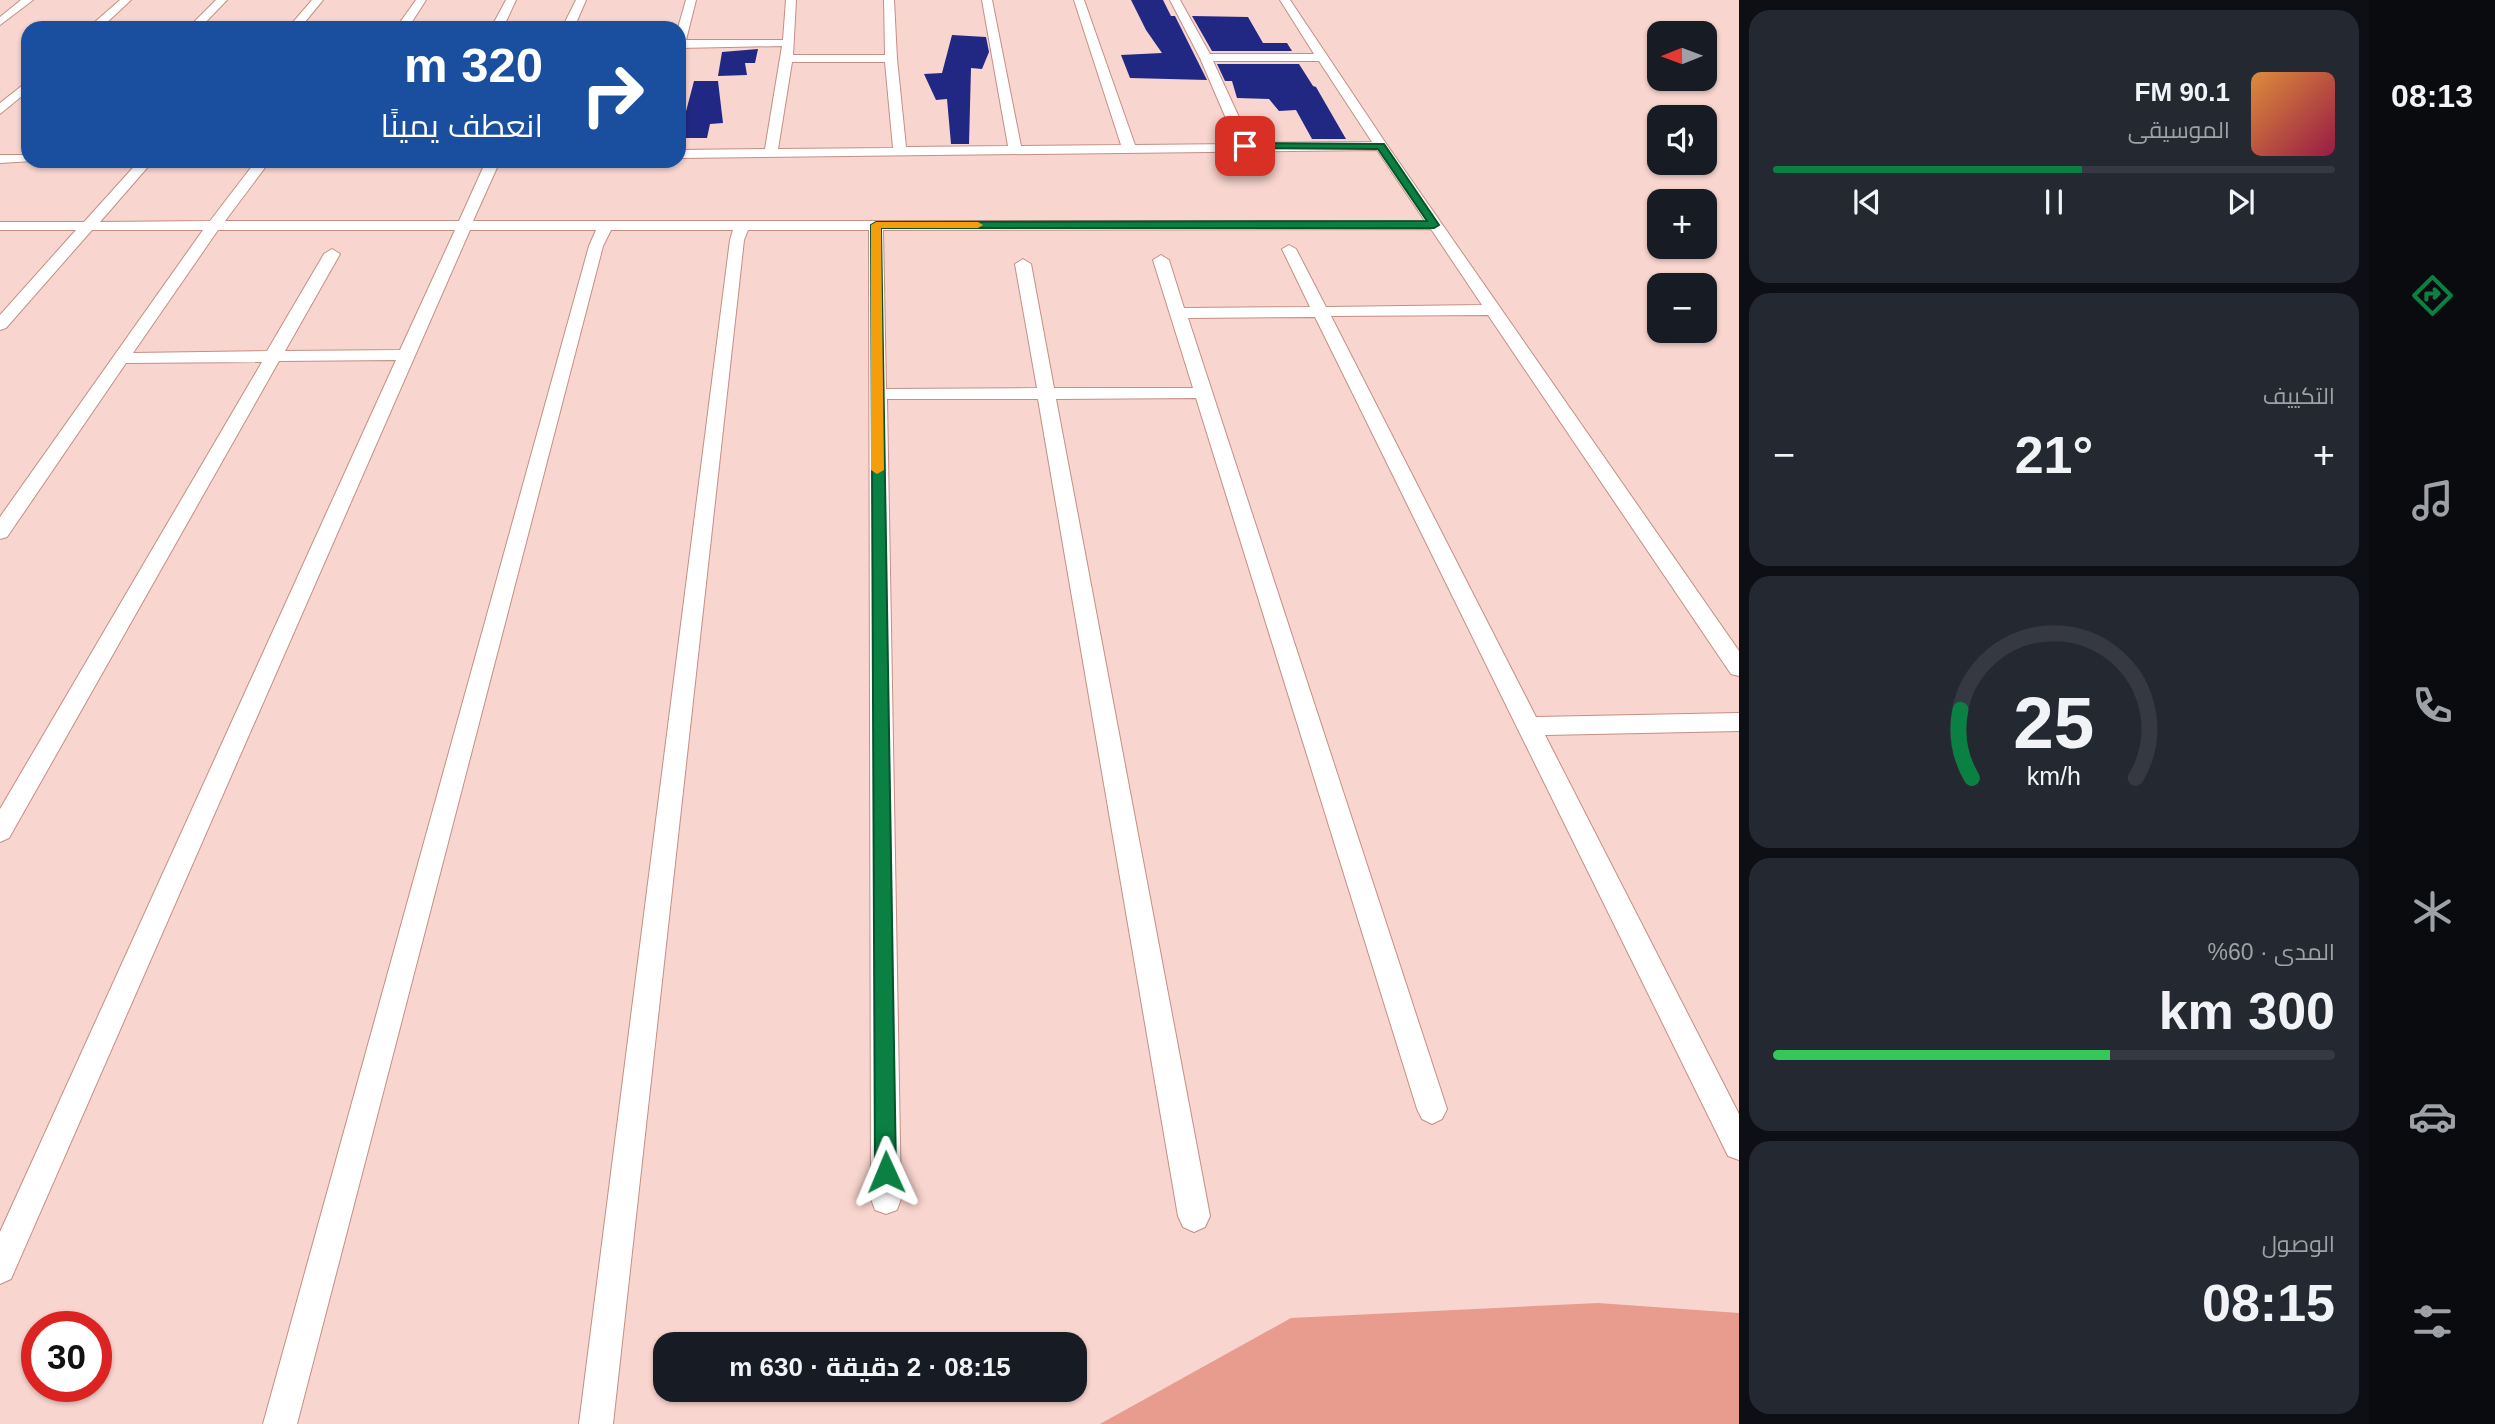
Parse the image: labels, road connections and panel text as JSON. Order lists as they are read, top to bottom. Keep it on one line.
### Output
{"north":"left","page":{"tabs":"08:13","map_buttons":["+","−"],"turn":["320 m","انعطف يمينًا"],"song":["90.1 FM","الموسيقى"],"tile":["التكييف",["المدى · 60%","300 km"],["الوصول","08:15"]],"heat":["−","21°","+"],"limit":"30","trip":"08:15 · 2 دقيقة · 630 m","gauge":["25","km/h"]}}
